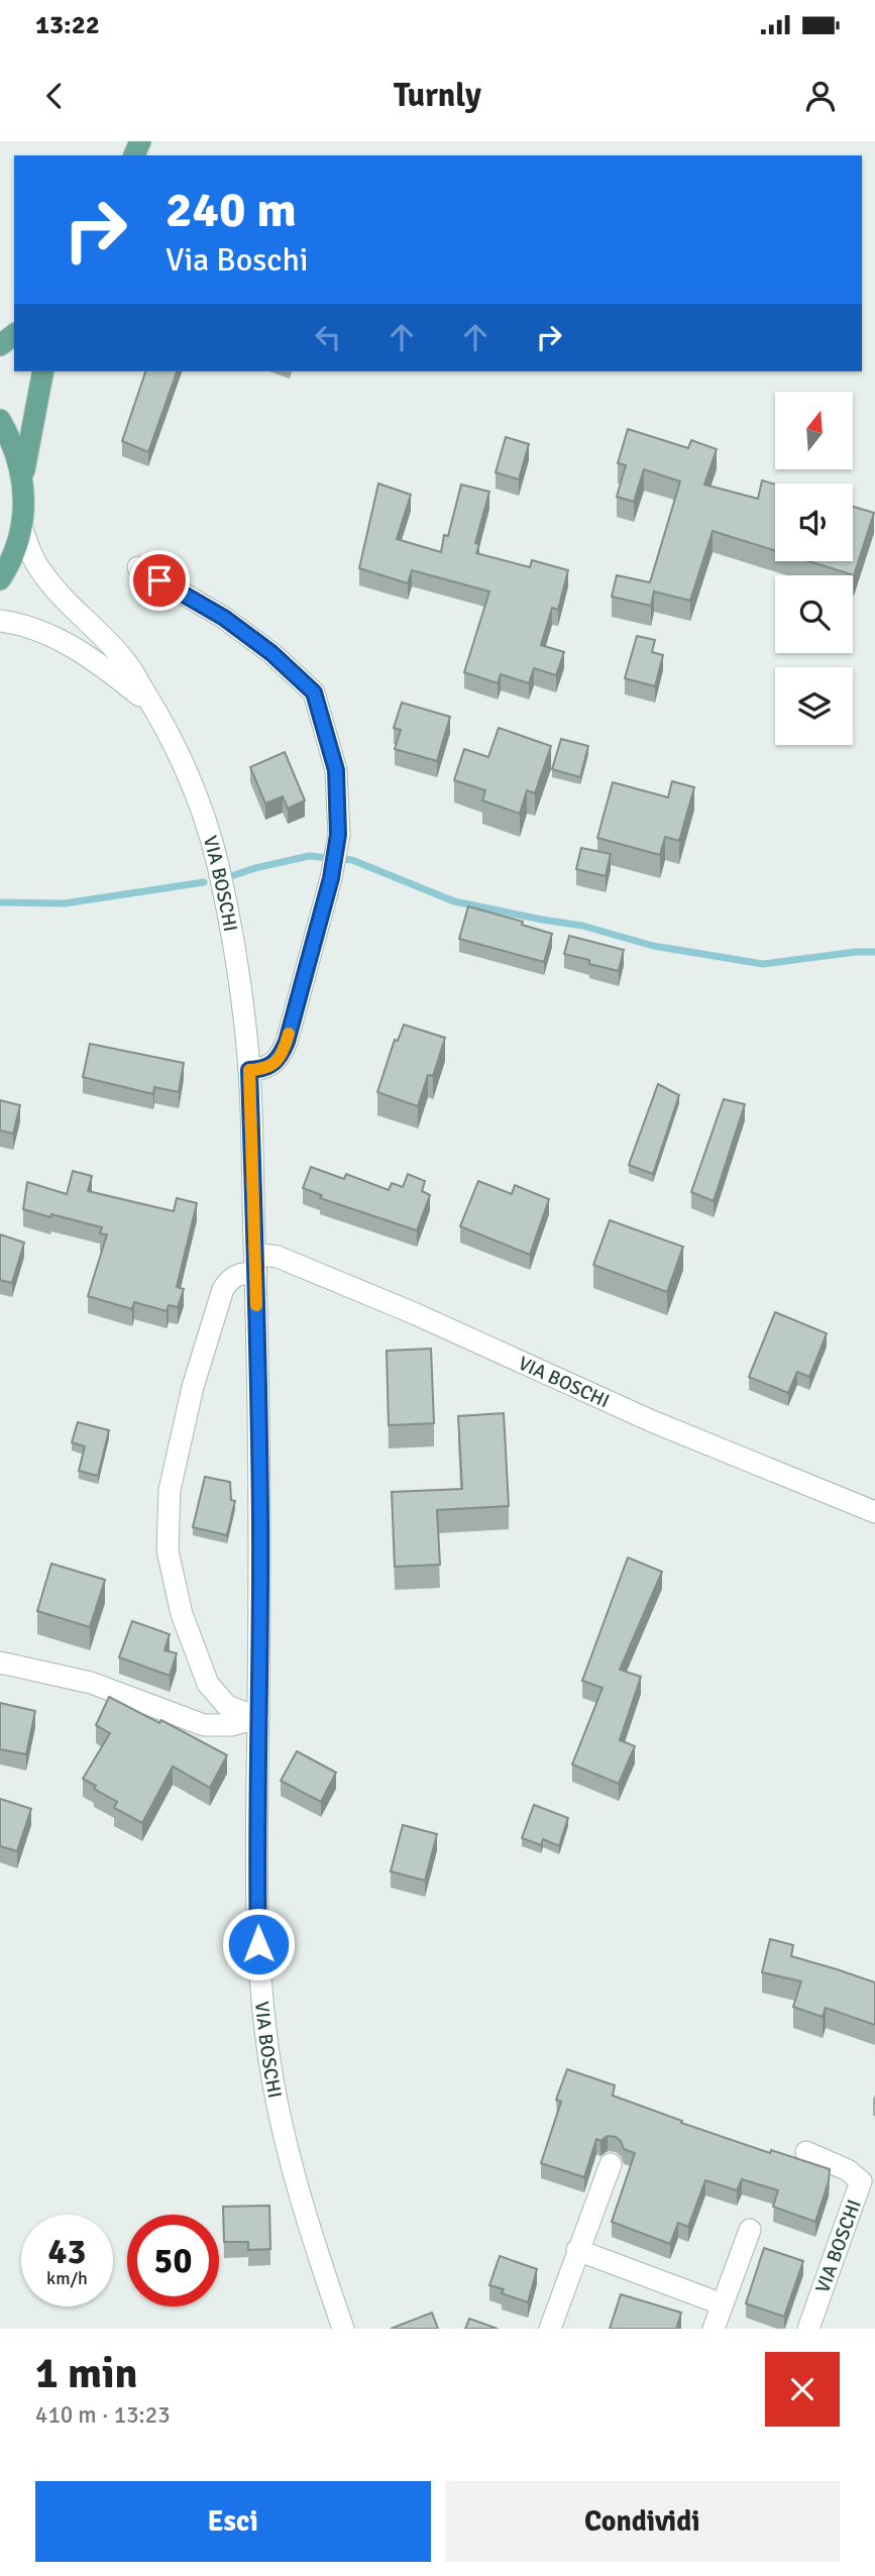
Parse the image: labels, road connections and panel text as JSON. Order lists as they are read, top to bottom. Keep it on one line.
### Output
{"streets":{"street":["VIA BOSCHI"]},"north":"top","page":{"status":"13:22","header":"Turnly","turn":["240 m","Via Boschi"],"speed":"43 km/h","limit":"50","heading":["1 min","410 m · 13:23"],"buttons":["Esci","Condividi"]}}
